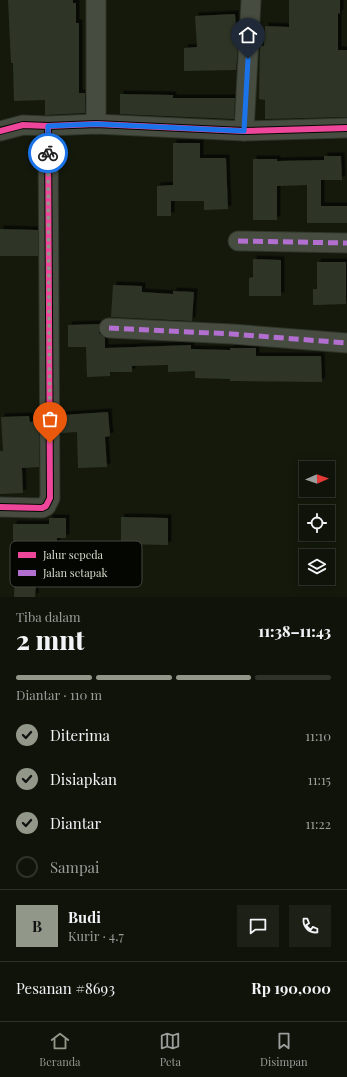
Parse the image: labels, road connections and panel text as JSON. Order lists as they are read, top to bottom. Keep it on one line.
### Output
{"legend":["Jalur sepeda","Jalan setapak"],"north":"right","page":{"heading":["2 mnt","Tiba dalam","11:38–11:43"],"panel":["Budi","Kurir · 4.7","Pesanan #8693","Rp 190,000"],"bar":"Diantar · 110 m","list":[["Diterima","11:10"],["Disiapkan","11:15"],["Diantar","11:22"],"Sampai"],"round":"B","tabs":["Beranda","Peta","Disimpan"]}}
